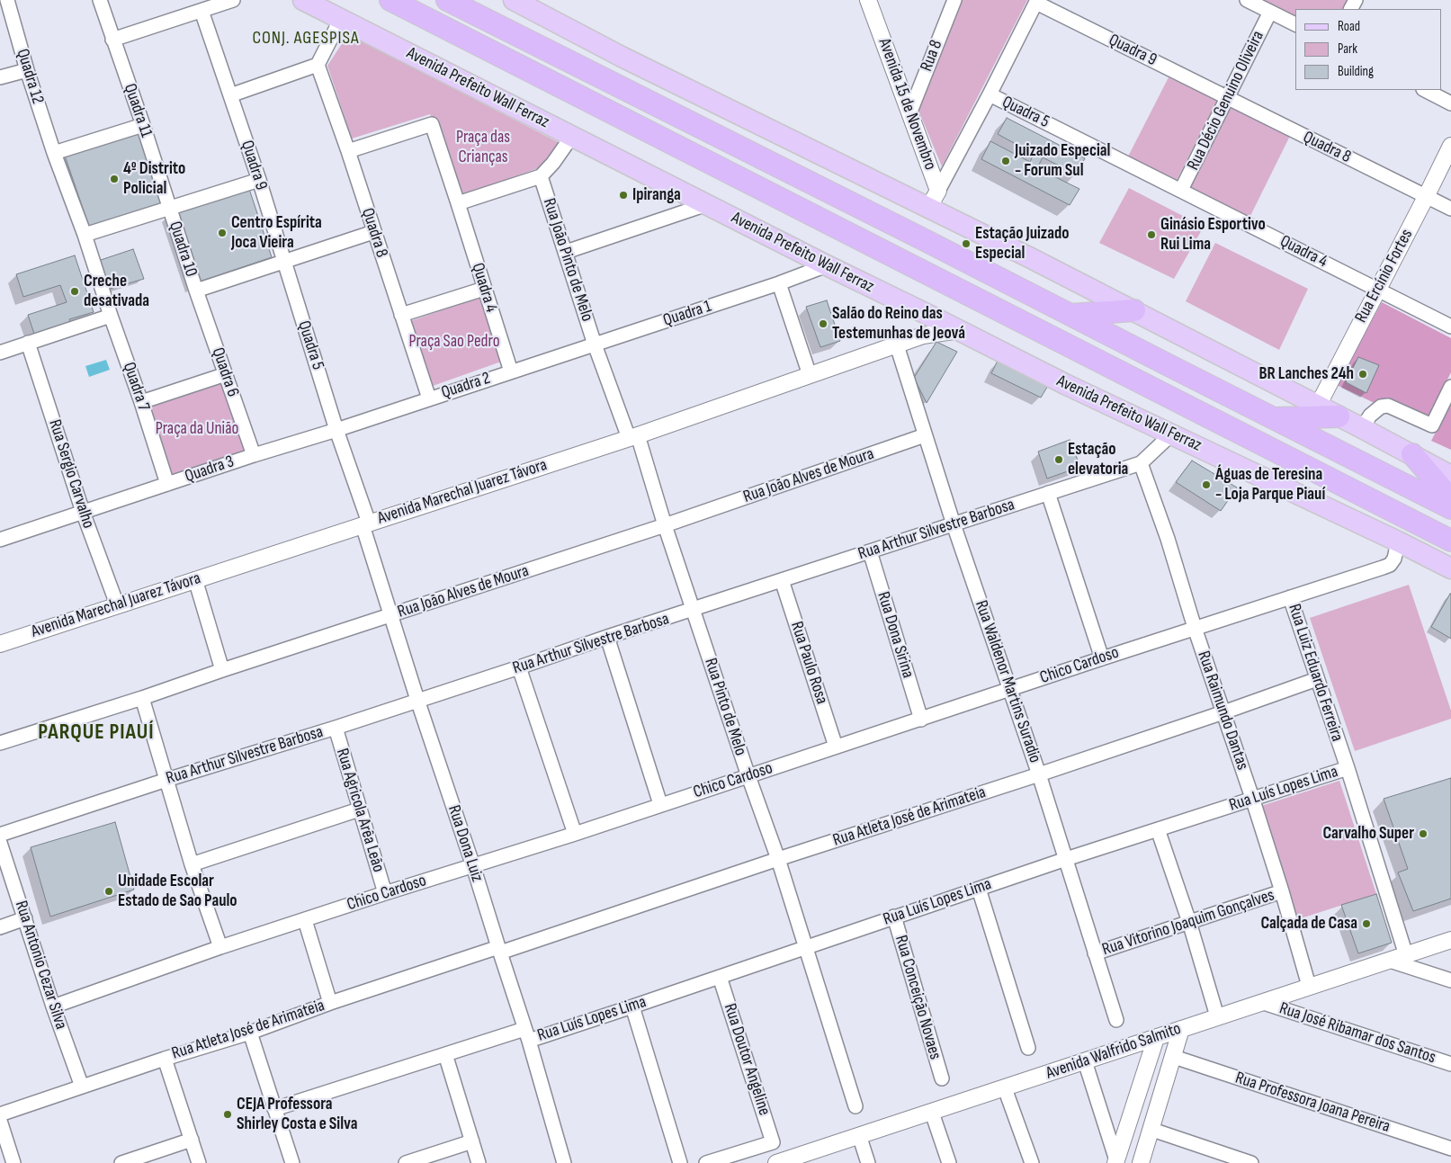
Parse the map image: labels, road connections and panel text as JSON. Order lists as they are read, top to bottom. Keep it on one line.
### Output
{"streets":{"highway":["Avenida Prefeito Wall Ferraz"],"street":["Quadra 9","Rua 8","Quadra 12","Rua Décio Genuino Oliveira","Avenida 15 de Novembro","Quadra 11","Quadra 5","Quadra 8","Quadra 10","Quadra 4","Rua João Pinto de Melo","Rua Ercínio Fortes","Quadra 1","Quadra 6","Quadra 2","Quadra 7","Quadra 3","Rua Sergio Carvalho","Rua João Alves de Moura","Avenida Marechal Juarez Távora","Rua Arthur Silvestre Barbosa","Rua Dona Sirina","Rua Paulo Rosa","Chico Cardoso","Rua Luiz Eduardo Ferreira","Rua Waldenor Martins Suradio","Rua Pinto de Melo","Rua Raimundo Dantas","Rua Luís Lopes Lima","Rua Agricola Arêa Leão","Rua Atleta José de Arimateia","Rua Dona Luiz","Rua Vitorino Joaquim Gonçalves","Rua Antonio Cezar Silva","Rua Conceição Novaes","Rua José Ribamar dos Santos","Avenida Walfrido Salmito","Rua Doutor Angeline","Rua Professora Joana Pereira"]},"crossings":[["Quadra 9","Rua Décio Genuino Oliveira"],["Quadra 9","Quadra 5"],["Quadra 9","Quadra 8"],["Rua 8","Avenida 15 de Novembro"],["Avenida Prefeito Wall Ferraz","Quadra 1"],["Avenida Prefeito Wall Ferraz","Avenida Marechal Juarez Távora"],["Avenida Prefeito Wall Ferraz","Rua Arthur Silvestre Barbosa"],["Avenida Prefeito Wall Ferraz","Chico Cardoso"],["Rua Décio Genuino Oliveira","Quadra 5"],["Rua Décio Genuino Oliveira","Quadra 8"],["Rua Décio Genuino Oliveira","Quadra 4"],["Quadra 11","Quadra 10"],["Quadra 5","Quadra 4"],["Quadra 5","Quadra 2"],["Quadra 5","Quadra 3"],["Quadra 5","Rua Dona Luiz"],["Quadra 8","Quadra 4"],["Quadra 8","Rua Ercínio Fortes"],["Quadra 8","Quadra 2"],["Quadra 10","Quadra 6"],["Quadra 4","Rua Ercínio Fortes"],["Quadra 4","Quadra 2"],["Rua João Pinto de Melo","Quadra 1"],["Rua João Pinto de Melo","Quadra 2"],["Rua João Pinto de Melo","Rua Pinto de Melo"],["Quadra 1","Quadra 2"],["Quadra 1","Rua Pinto de Melo"],["Quadra 6","Quadra 3"],["Quadra 2","Quadra 3"],["Quadra 2","Rua Pinto de Melo"],["Quadra 2","Rua Dona Luiz"],["Quadra 7","Quadra 3"],["Quadra 3","Rua Sergio Carvalho"],["Quadra 3","Rua Dona Luiz"],["Rua Sergio Carvalho","Avenida Marechal Juarez Távora"],["Rua João Alves de Moura","Rua Waldenor Martins Suradio"],["Rua João Alves de Moura","Rua Pinto de Melo"],["Rua João Alves de Moura","Rua Dona Luiz"],["Avenida Marechal Juarez Távora","Rua Waldenor Martins Suradio"],["Avenida Marechal Juarez Távora","Rua Pinto de Melo"],["Avenida Marechal Juarez Távora","Rua Dona Luiz"],["Rua Arthur Silvestre Barbosa","Rua Dona Sirina"],["Rua Arthur Silvestre Barbosa","Rua Paulo Rosa"],["Rua Arthur Silvestre Barbosa","Rua Waldenor Martins Suradio"],["Rua Arthur Silvestre Barbosa","Rua Pinto de Melo"],["Rua Arthur Silvestre Barbosa","Rua Raimundo Dantas"],["Rua Arthur Silvestre Barbosa","Rua Agricola Arêa Leão"],["Rua Arthur Silvestre Barbosa","Rua Dona Luiz"],["Rua Dona Sirina","Chico Cardoso"],["Rua Paulo Rosa","Chico Cardoso"],["Chico Cardoso","Rua Luiz Eduardo Ferreira"],["Chico Cardoso","Rua Waldenor Martins Suradio"],["Chico Cardoso","Rua Pinto de Melo"],["Chico Cardoso","Rua Raimundo Dantas"],["Chico Cardoso","Rua Agricola Arêa Leão"],["Chico Cardoso","Rua Dona Luiz"],["Chico Cardoso","Rua Antonio Cezar Silva"],["Rua Luiz Eduardo Ferreira","Rua Luís Lopes Lima"],["Rua Luiz Eduardo Ferreira","Rua Atleta José de Arimateia"],["Rua Luiz Eduardo Ferreira","Avenida Walfrido Salmito"],["Rua Waldenor Martins Suradio","Rua Luís Lopes Lima"],["Rua Waldenor Martins Suradio","Rua Atleta José de Arimateia"],["Rua Waldenor Martins Suradio","Rua Vitorino Joaquim Gonçalves"],["Rua Pinto de Melo","Rua Luís Lopes Lima"],["Rua Pinto de Melo","Rua Atleta José de Arimateia"],["Rua Raimundo Dantas","Rua Luís Lopes Lima"],["Rua Raimundo Dantas","Rua Atleta José de Arimateia"],["Rua Raimundo Dantas","Rua Vitorino Joaquim Gonçalves"],["Rua Raimundo Dantas","Avenida Walfrido Salmito"],["Rua Luís Lopes Lima","Rua Dona Luiz"],["Rua Luís Lopes Lima","Rua Conceição Novaes"],["Rua Luís Lopes Lima","Rua Doutor Angeline"],["Rua Atleta José de Arimateia","Rua Dona Luiz"],["Rua Atleta José de Arimateia","Rua Antonio Cezar Silva"],["Rua José Ribamar dos Santos","Avenida Walfrido Salmito"]],"districts":["CONJ. AGESPISA","PARQUE PIAUÍ"],"parks":["Praça das Crianças","Praça Sao Pedro","Praça da União"],"places":["Juizado Especial - Forum Sul","4º Distrito Policial","Ipiranga","Centro Espírita Joca Vieira","Ginásio Esportivo Rui Lima","Estação Juizado Especial","Creche desativada","Salão do Reino das Testemunhas de Jeová","BR Lanches 24h","Estação elevatoria","Águas de Teresina - Loja Parque Piauí","Carvalho Super","Unidade Escolar Estado de Sao Paulo","Calçada de Casa","CEJA Professora Shirley Costa e Silva"],"legend":["Road","Park","Building"]}
